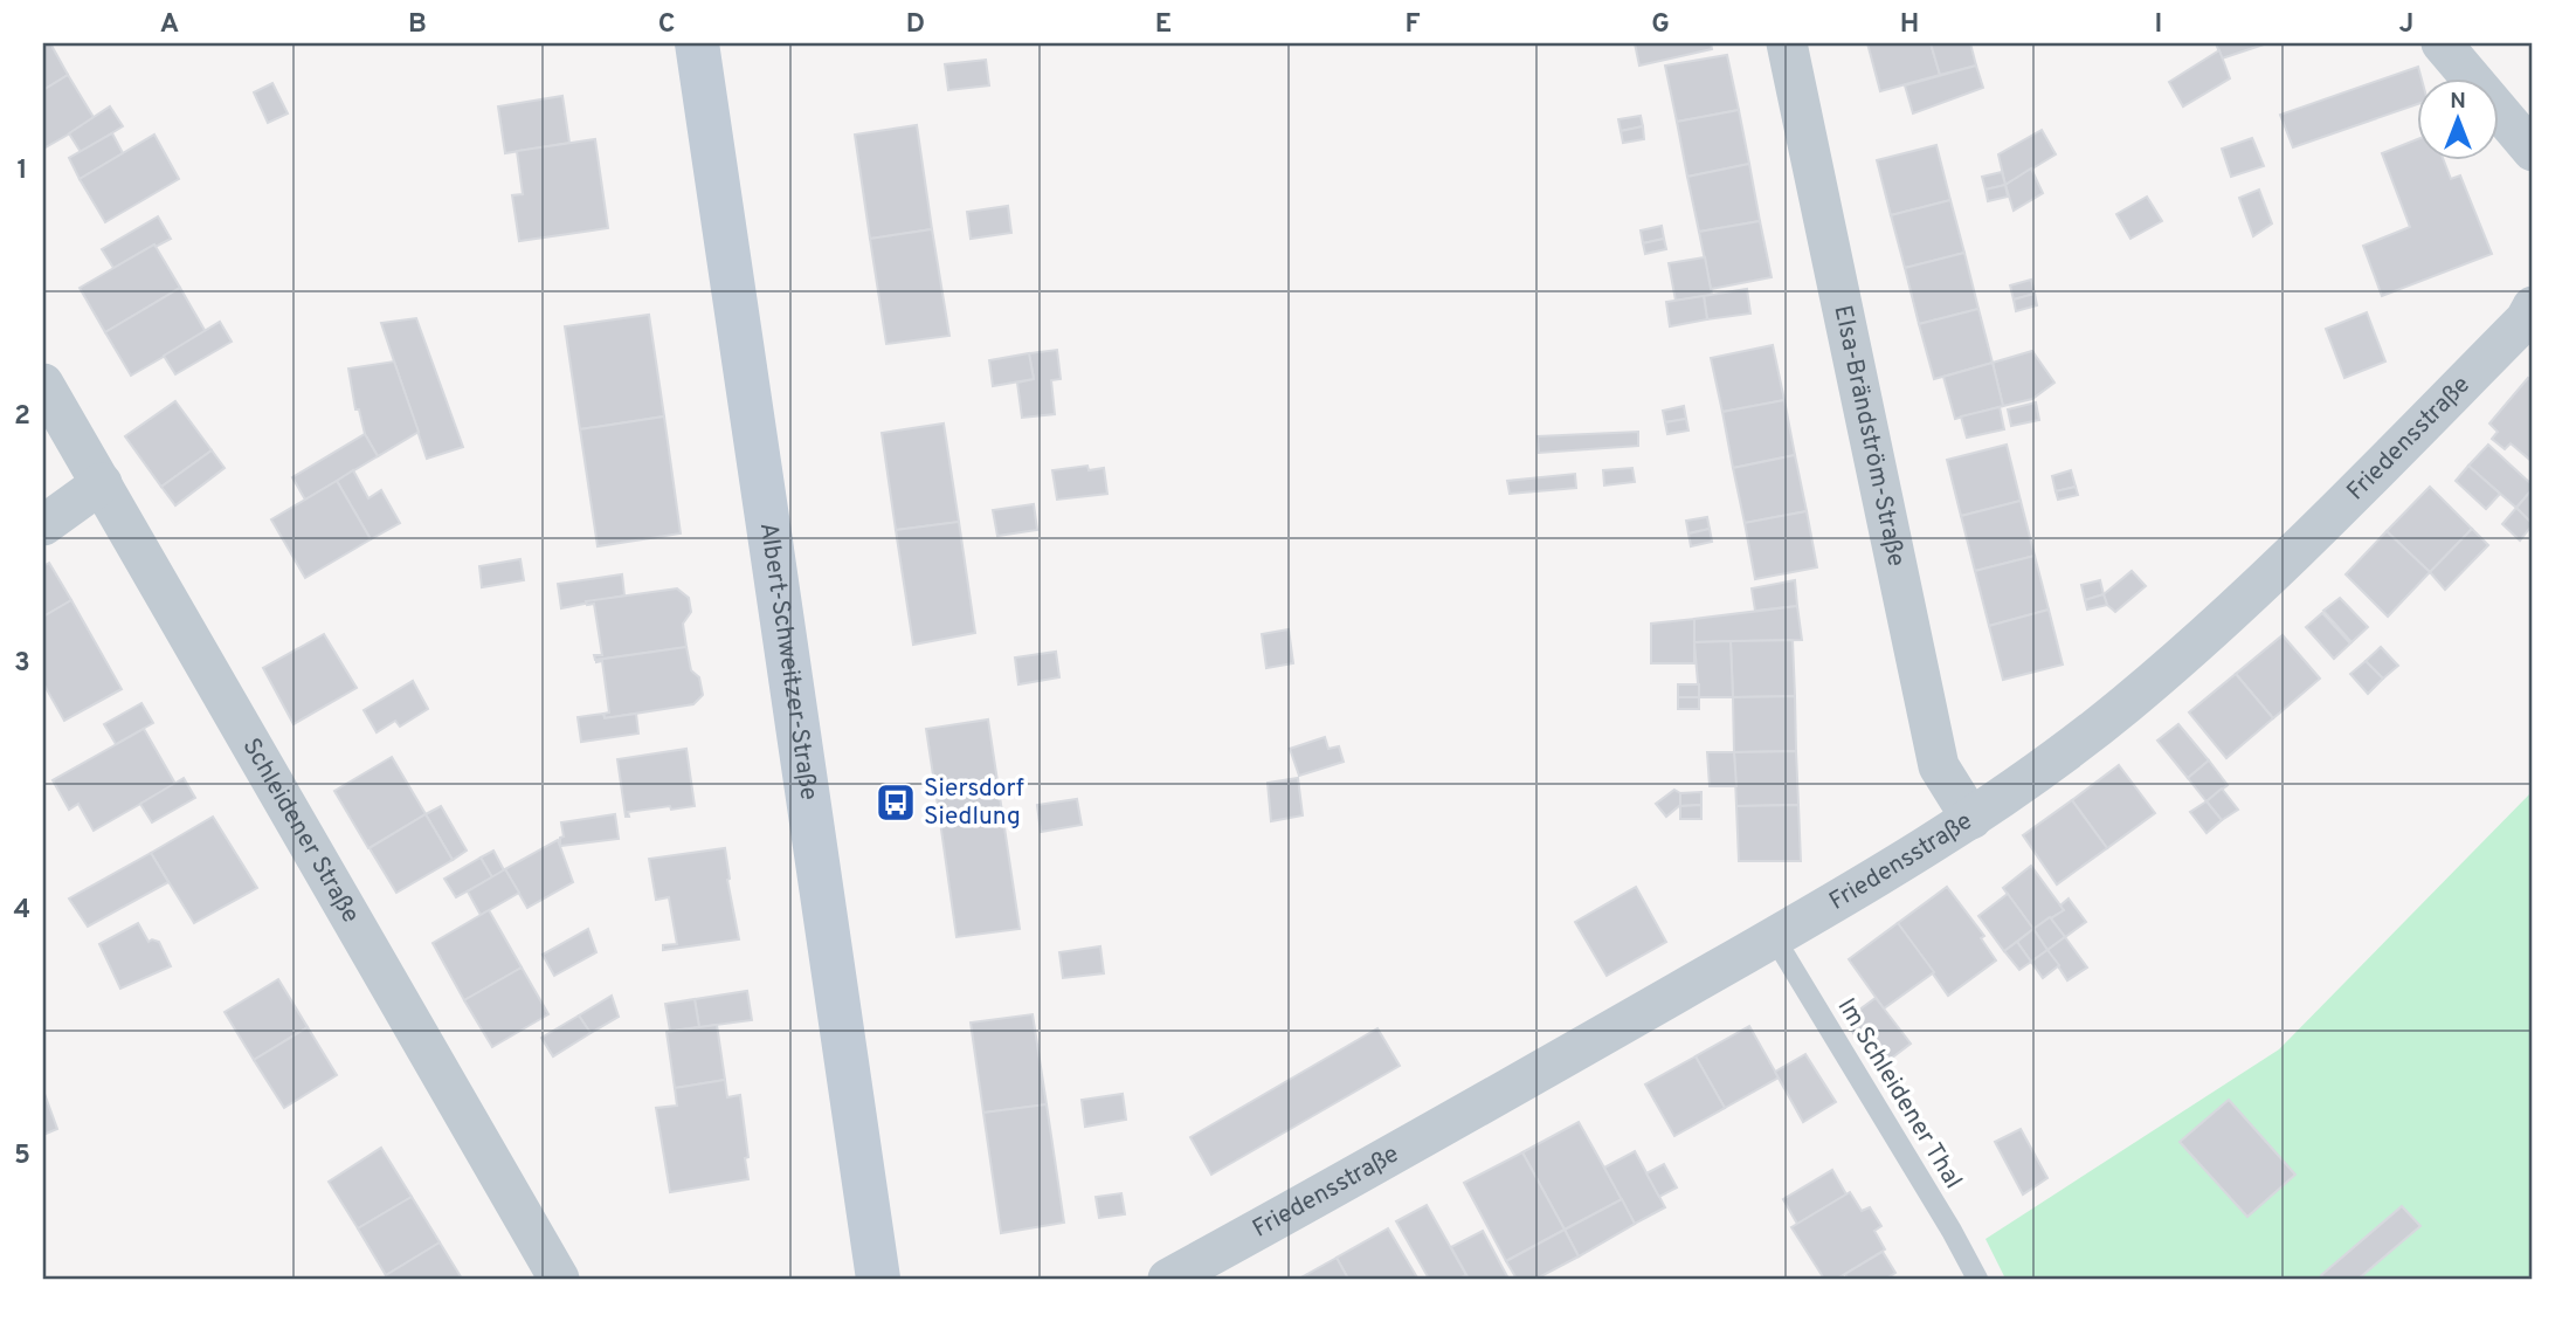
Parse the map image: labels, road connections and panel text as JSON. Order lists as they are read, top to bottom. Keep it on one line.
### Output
{"streets":{"main road":["Albert-Schweitzer-Straße"],"street":["Elsa-Brändström-Straße","Friedensstraße","Schleidener Straße"],"lane":["Im Schleidener Thal"]},"crossings":[["Elsa-Brändström-Straße","Friedensstraße"],["Friedensstraße","Im Schleidener Thal"]],"places":{"bus stop":["Siersdorf Siedlung"]},"north":"top","grid":{"columns":["A","B","C","D","E","F","G","H","I","J"],"rows":["1","2","3","4","5"]}}
